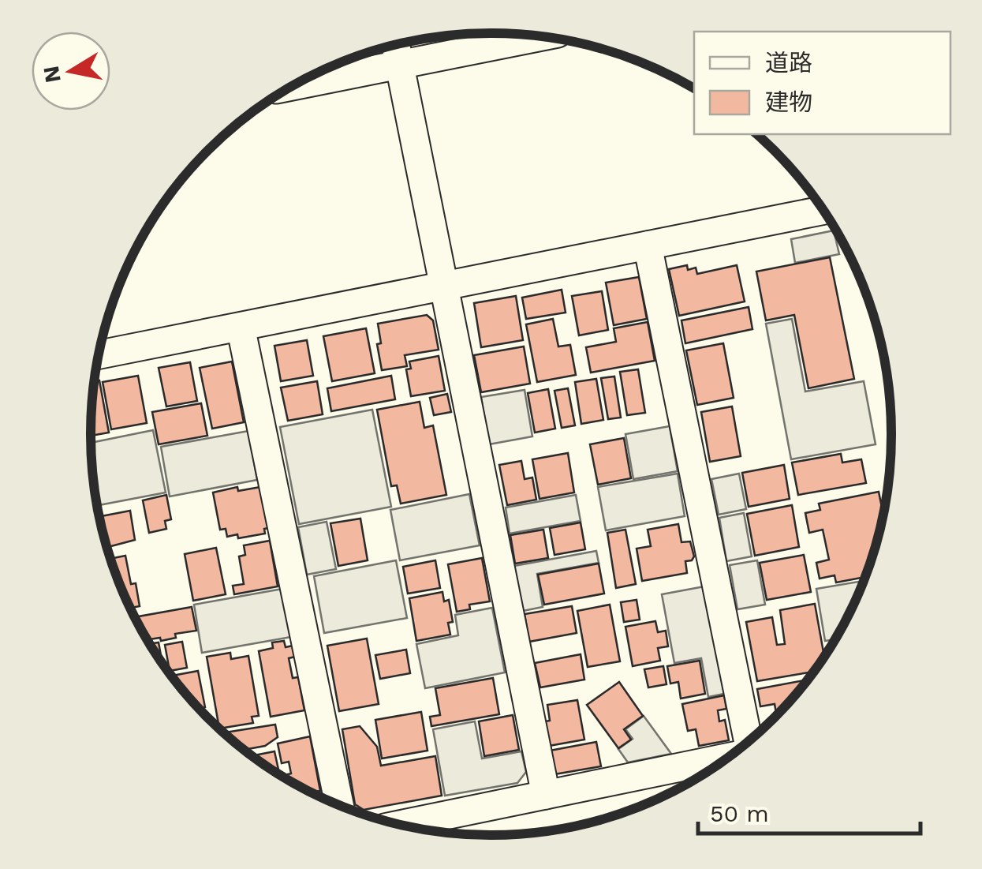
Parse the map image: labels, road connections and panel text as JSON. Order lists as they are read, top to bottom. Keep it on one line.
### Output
{"legend":["道路","建物"],"scale_bar":"50 m","north":"left"}
